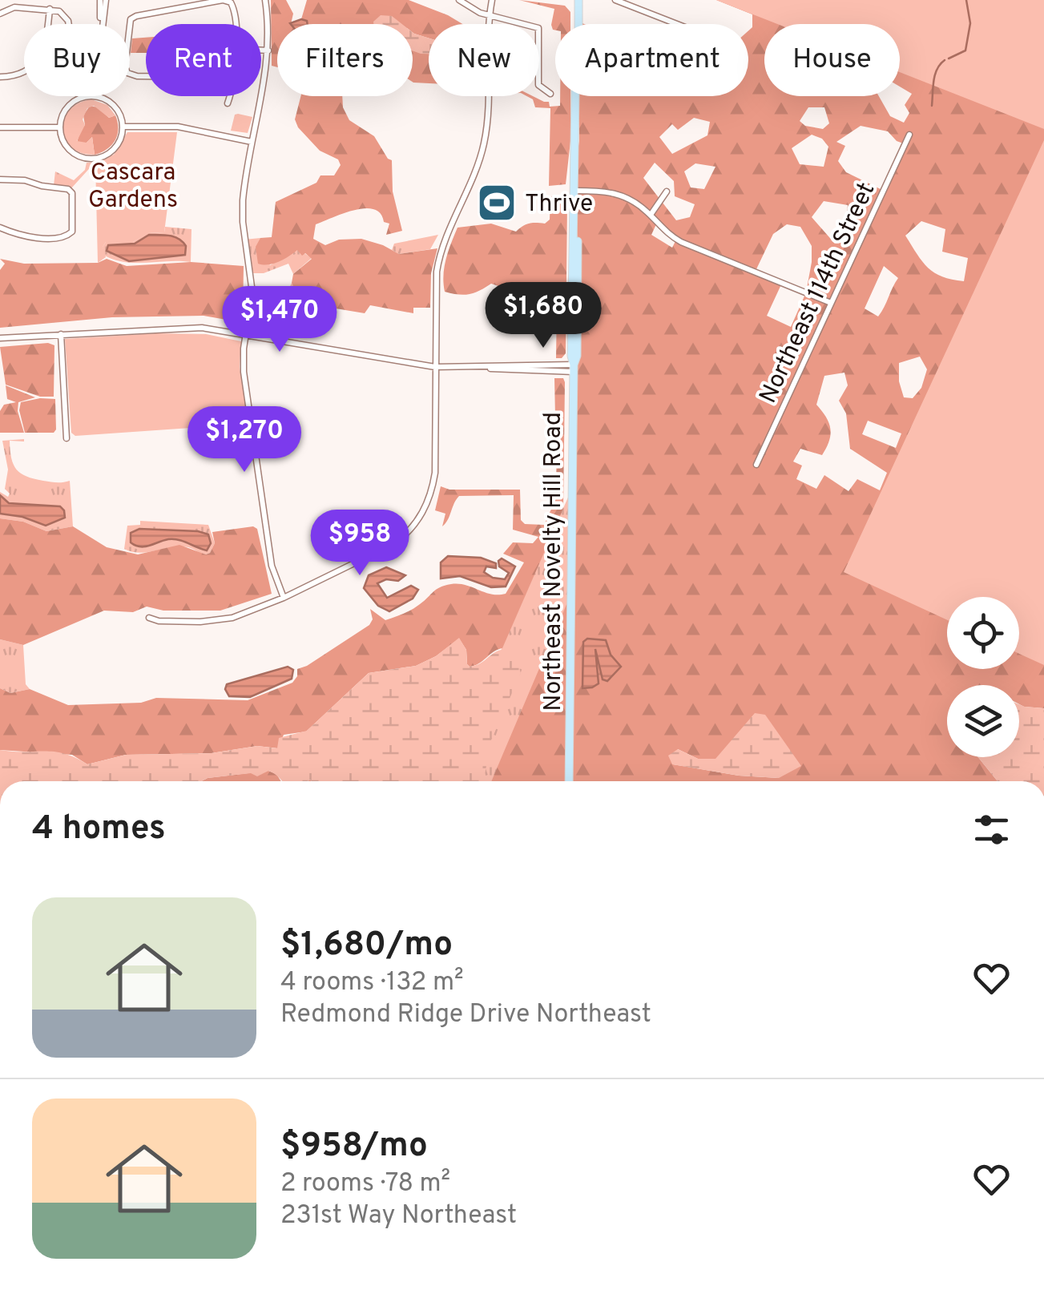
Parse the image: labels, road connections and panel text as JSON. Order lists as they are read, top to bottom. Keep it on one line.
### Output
{"streets":{"main road":["Northeast Novelty Hill Road"],"street":["Northeast 114th Street"]},"parks":["Cascara Gardens"],"places":{"sports":["Thrive"]},"page":{"chip":["Buy","Rent","Filters","New","Apartment","House"],"price":["$1,680","$1,470","$1,270","$958"],"heading":"4 homes","list":[{"name":"$1,680/mo","note":"4 rooms · 132 m² · Redmond Ridge Drive Northeast"},{"name":"$958/mo","note":"2 rooms · 78 m² · 231st Way Northeast"}]}}
